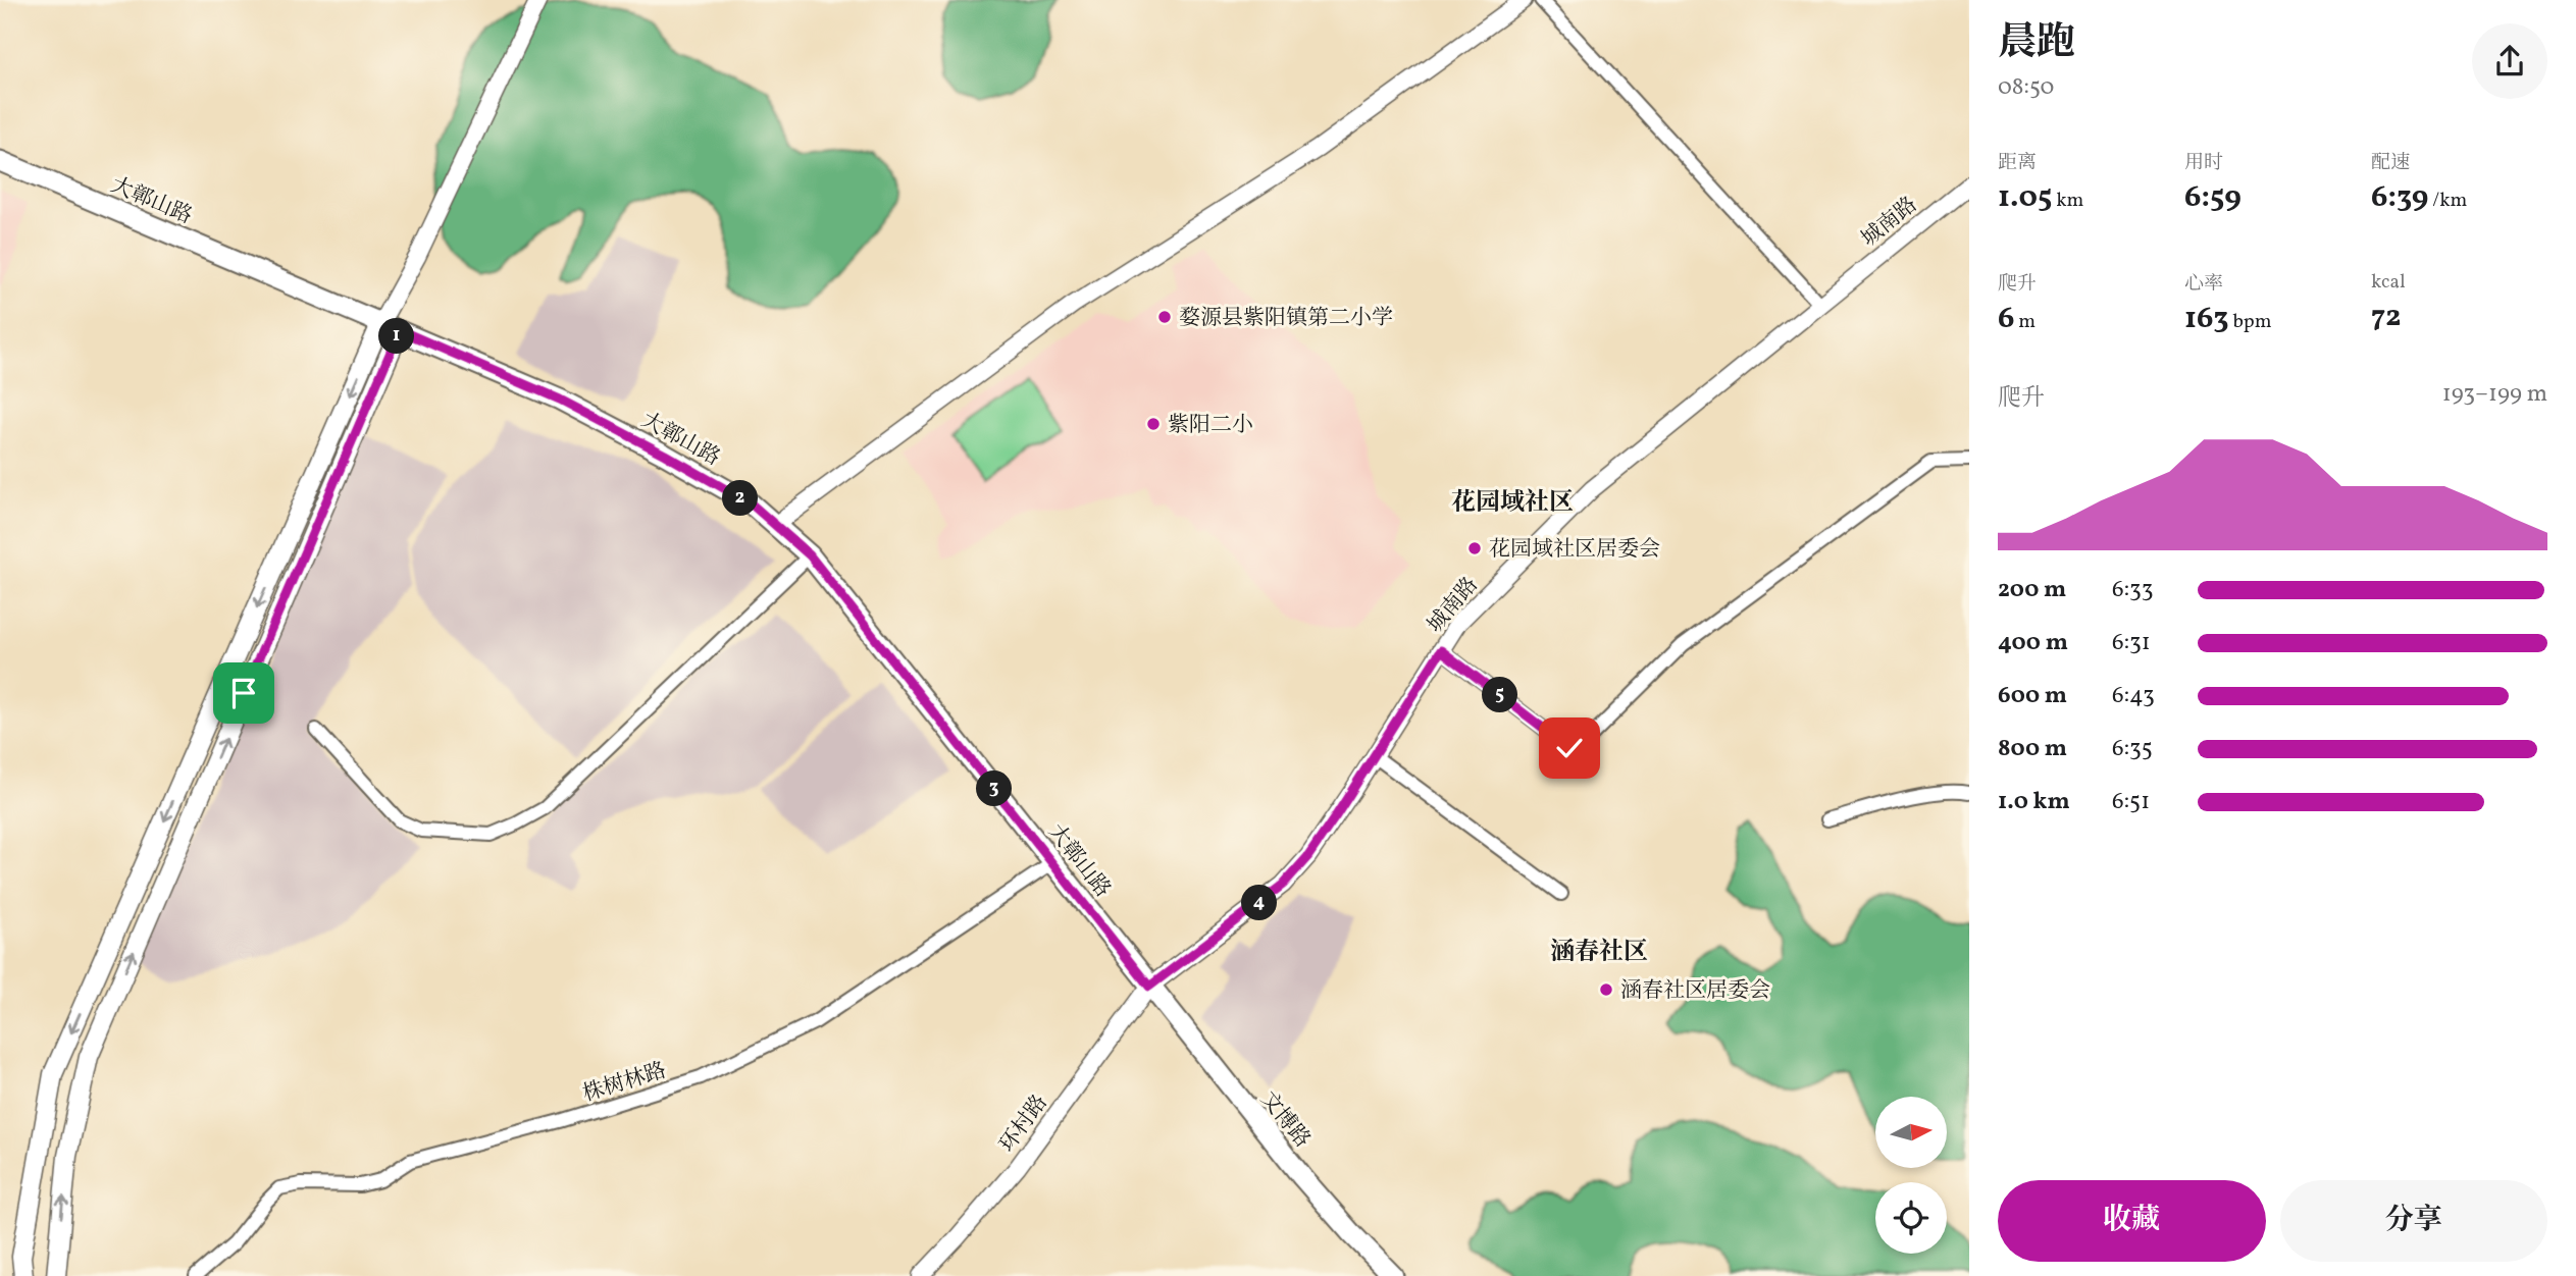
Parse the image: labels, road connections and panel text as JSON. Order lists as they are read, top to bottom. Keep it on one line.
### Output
{"streets":{"main road":["大鄣山路","文博路"],"street":["城南路","株树林路","环村路"]},"crossings":[["大鄣山路","城南路"],["大鄣山路","株树林路"],["大鄣山路","文博路"],["大鄣山路","环村路"],["城南路","文博路"],["城南路","环村路"],["文博路","环村路"]],"districts":["花园域社区","涵春社区"],"places":["婺源县紫阳镇第二小学","紫阳二小","花园域社区居委会","涵春社区居委会"],"north":"right","page":{"heading":["晨跑","08:50"],"stats":[["距离","1.05 km"],["用时","6:59"],["配速","6:39 /km"],["爬升","6 m"],["心率","163 bpm"],["kcal","72"]],"pins":["1","2","5","3","4"],"chart":["爬升","193–199 m"],"list":[{"name":"200 m","note":"6:33"},{"name":"400 m","note":"6:31"},{"name":"600 m","note":"6:43"},{"name":"800 m","note":"6:35"},{"name":"1.0 km","note":"6:51"}],"buttons":["收藏","分享"]}}
